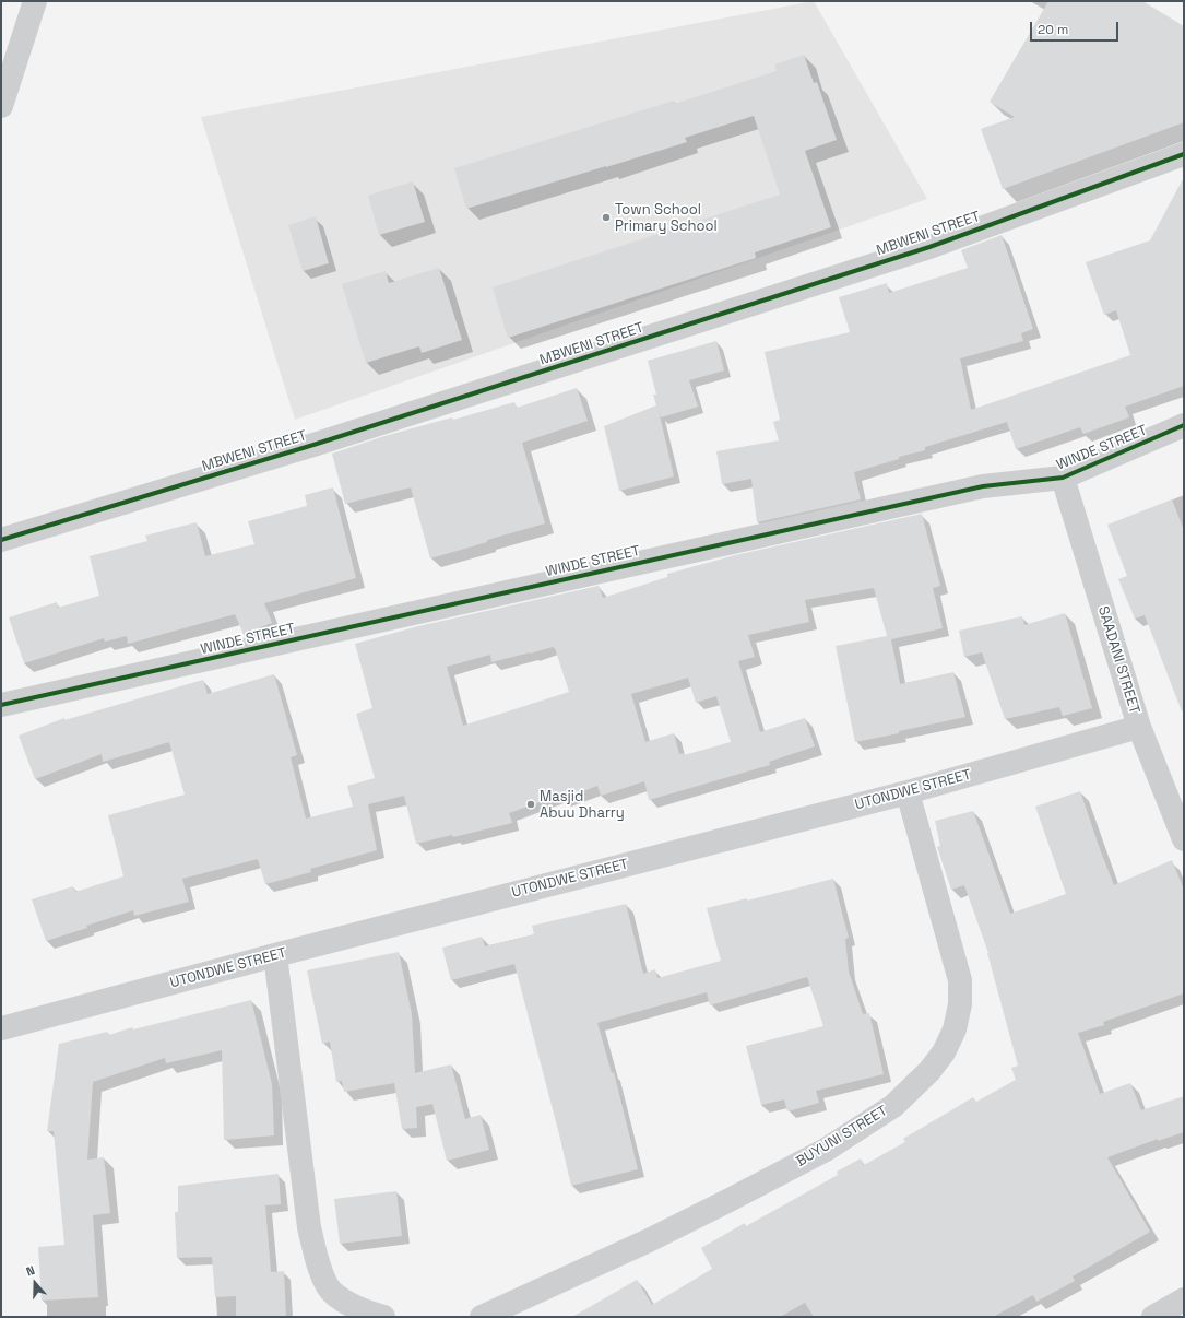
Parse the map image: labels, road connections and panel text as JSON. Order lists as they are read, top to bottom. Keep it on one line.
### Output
{"streets":{"street":["MBWENI STREET","WINDE STREET","SAADANI STREET","UTONDWE STREET","BUYUNI STREET"]},"crossings":[["WINDE STREET","SAADANI STREET"],["SAADANI STREET","UTONDWE STREET"],["UTONDWE STREET","BUYUNI STREET"]],"places":["Town School Primary School","Masjid Abuu Dharry"],"scale_bar":"20 m","north":"top"}
